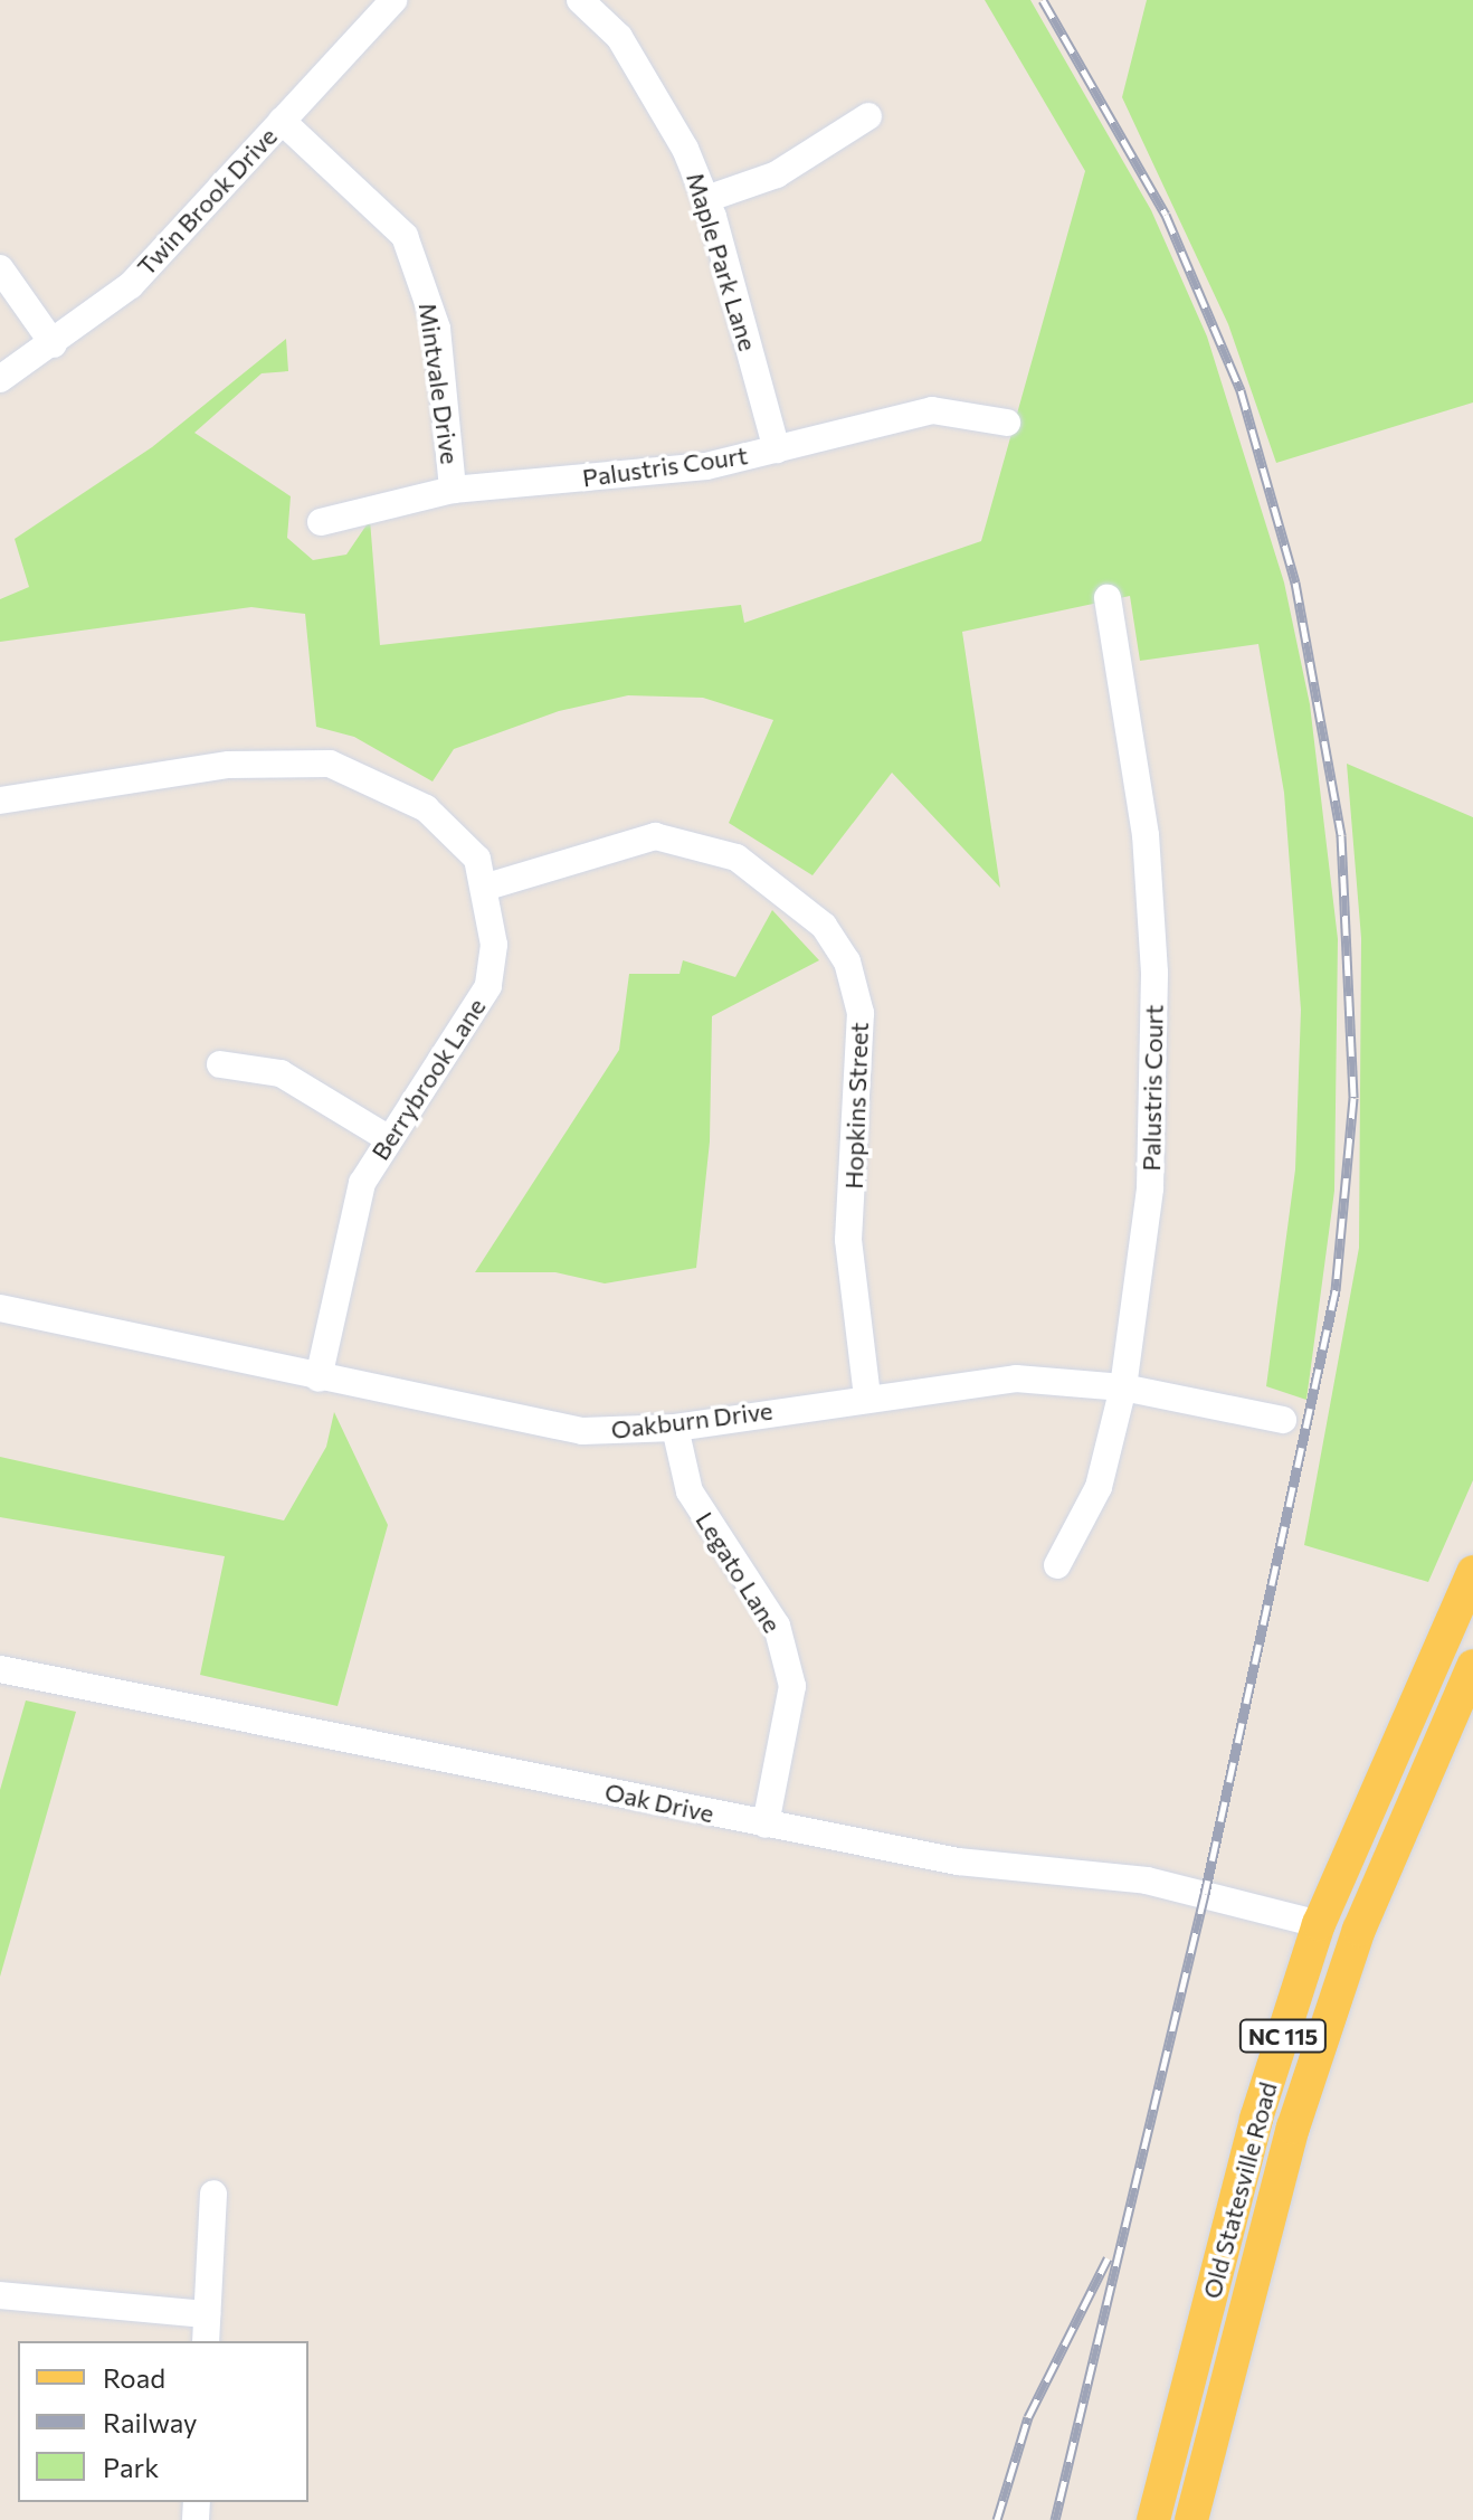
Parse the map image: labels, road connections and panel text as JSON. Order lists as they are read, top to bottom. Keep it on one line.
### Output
{"streets":{"main road":["NC 115","Old Statesville Road"],"street":["Twin Brook Drive","Maple Park Lane","Mintvale Drive","Palustris Court","Berrybrook Lane","Hopkins Street","Oakburn Drive","Legato Lane","Oak Drive"]},"crossings":[["Twin Brook Drive","Mintvale Drive"],["Maple Park Lane","Palustris Court"],["Mintvale Drive","Palustris Court"],["Palustris Court","Oakburn Drive"],["Berrybrook Lane","Hopkins Street"],["Berrybrook Lane","Oakburn Drive"],["Hopkins Street","Oakburn Drive"],["Oakburn Drive","Legato Lane"],["Legato Lane","Oak Drive"],["Oak Drive","Old Statesville Road"]],"legend":["Road","Railway","Park"]}
